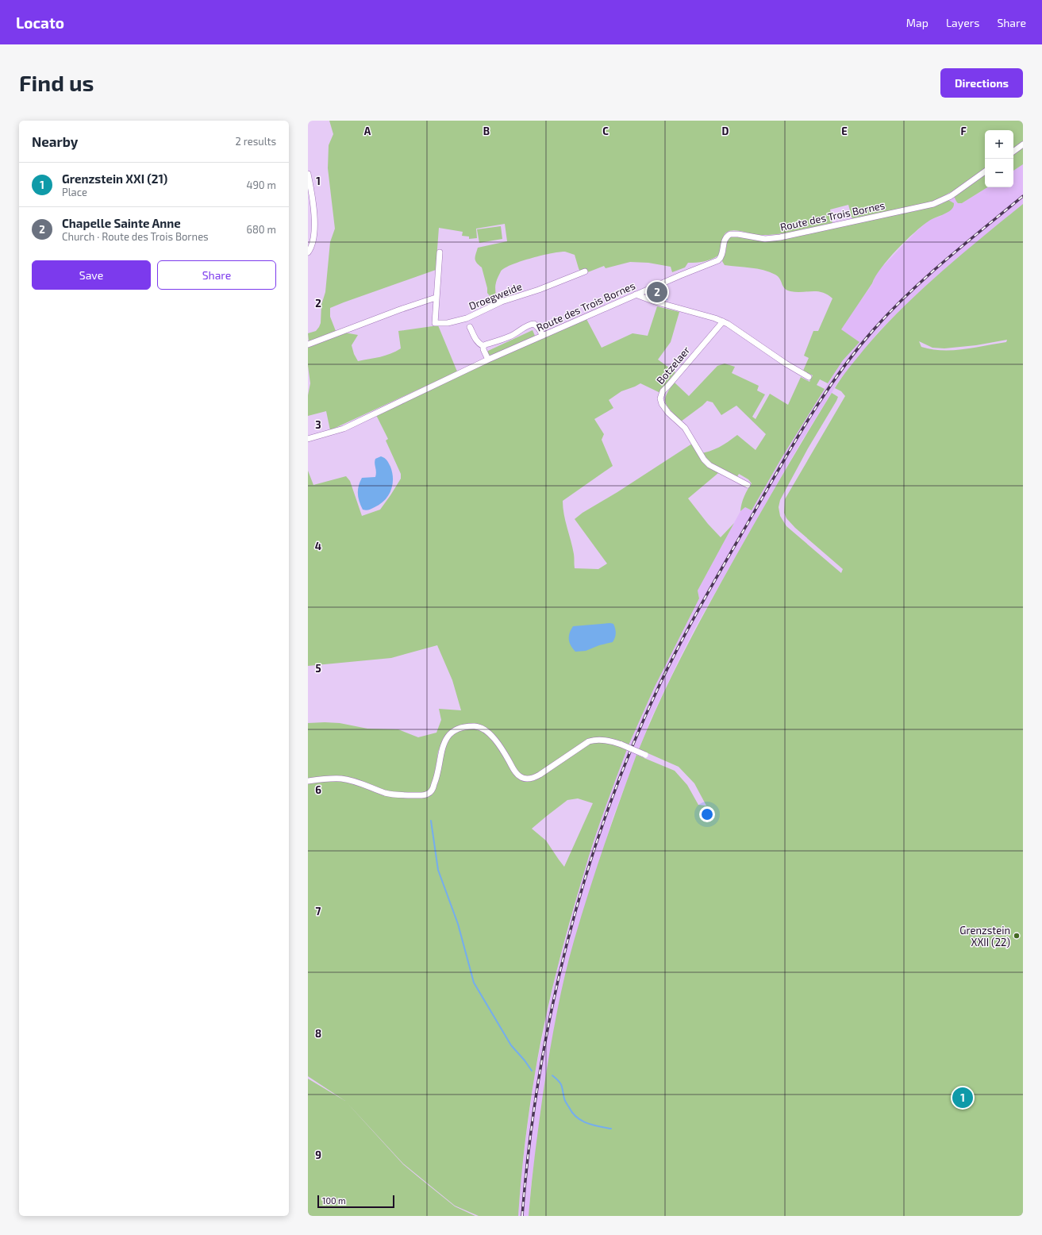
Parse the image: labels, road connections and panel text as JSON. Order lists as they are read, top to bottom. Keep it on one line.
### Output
{"streets":{"street":["Route des Trois Bornes","Droegweide","Botzelaer"]},"places":["Grenzstein XXII (22)"],"scale_bar":"100 m","page":{"header":"Locato","nav":["Map","Layers","Share"],"buttons":["Directions",["Save","Share"]],"title":"Find us","heading":["Nearby","2 results"],"map_buttons":["+","−"],"list":[{"mark":"1","name":"Grenzstein XXI (21)","note":"Place","value":"490 m"},{"mark":"2","name":"Chapelle Sainte Anne","note":"Church · Route des Trois Bornes","value":"680 m"}],"pins":["2","1"],"scale":"100 m"},"grid":{"columns":["A","B","C","D","E","F"],"rows":["1","2","3","4","5","6","7","8","9"]}}
